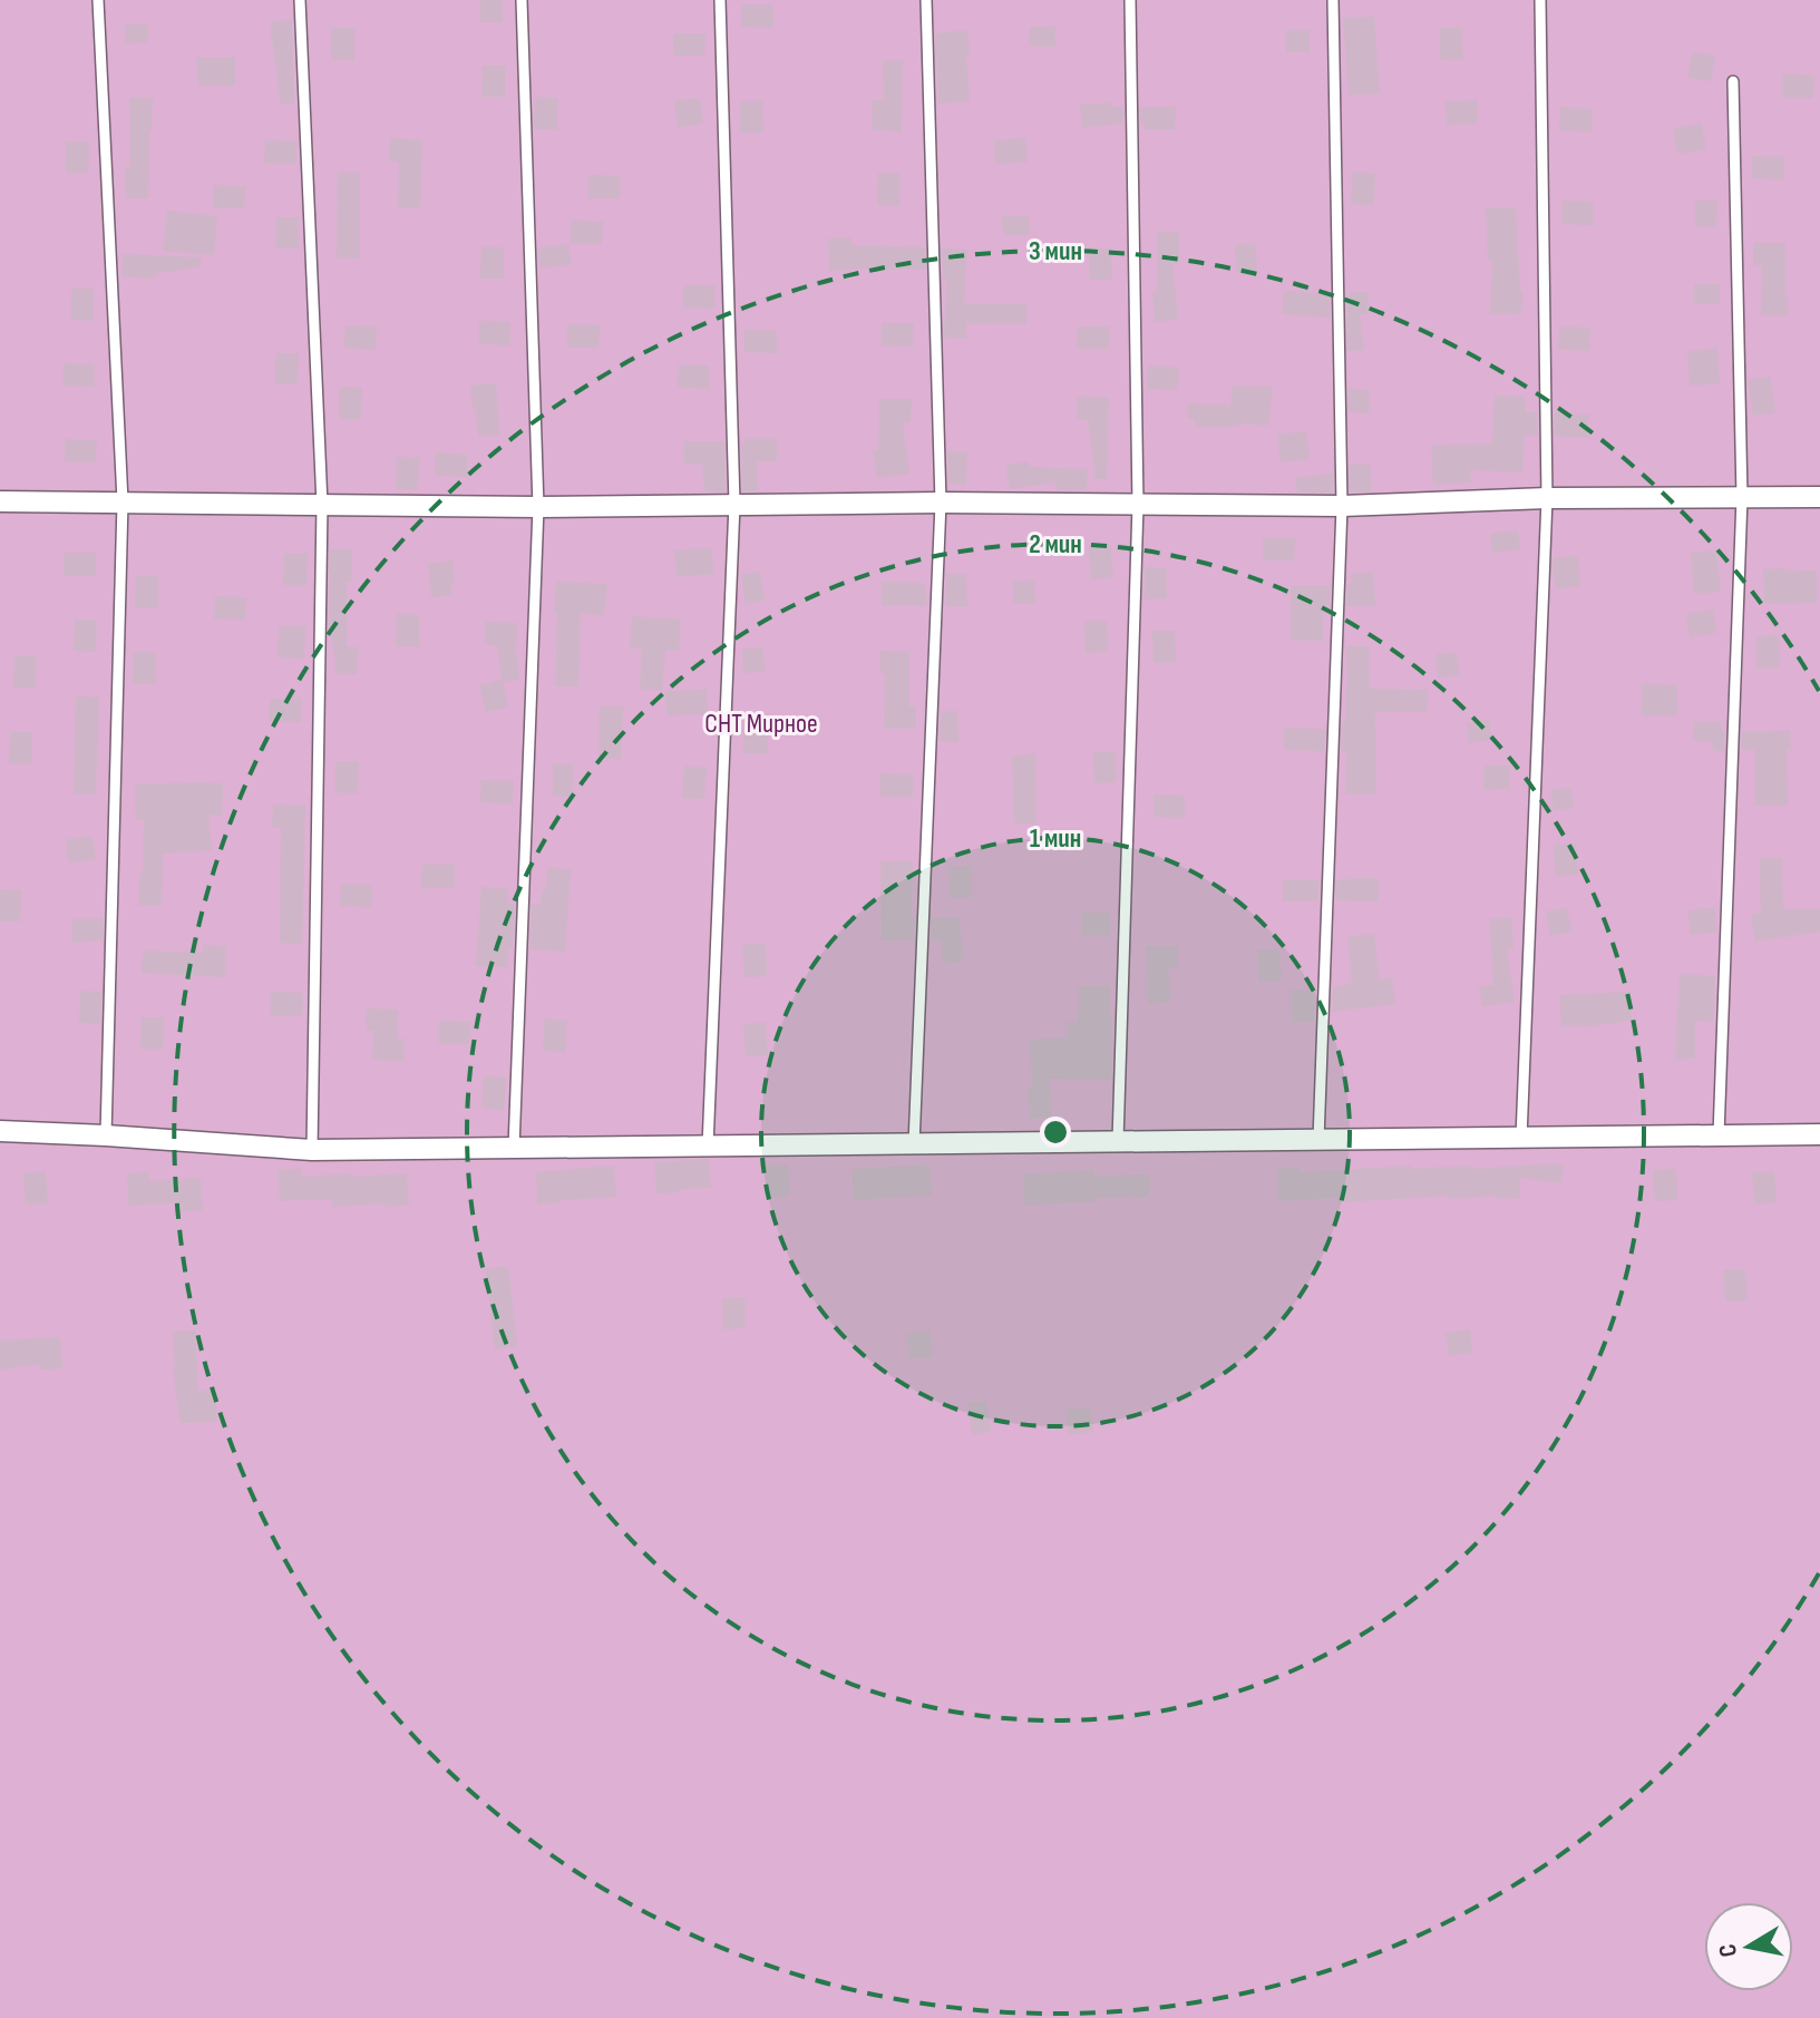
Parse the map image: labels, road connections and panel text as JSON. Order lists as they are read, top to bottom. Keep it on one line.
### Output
{"parks":["СНТ Мирное"],"north":"left","rings":["3 мин","2 мин","1 мин"]}
